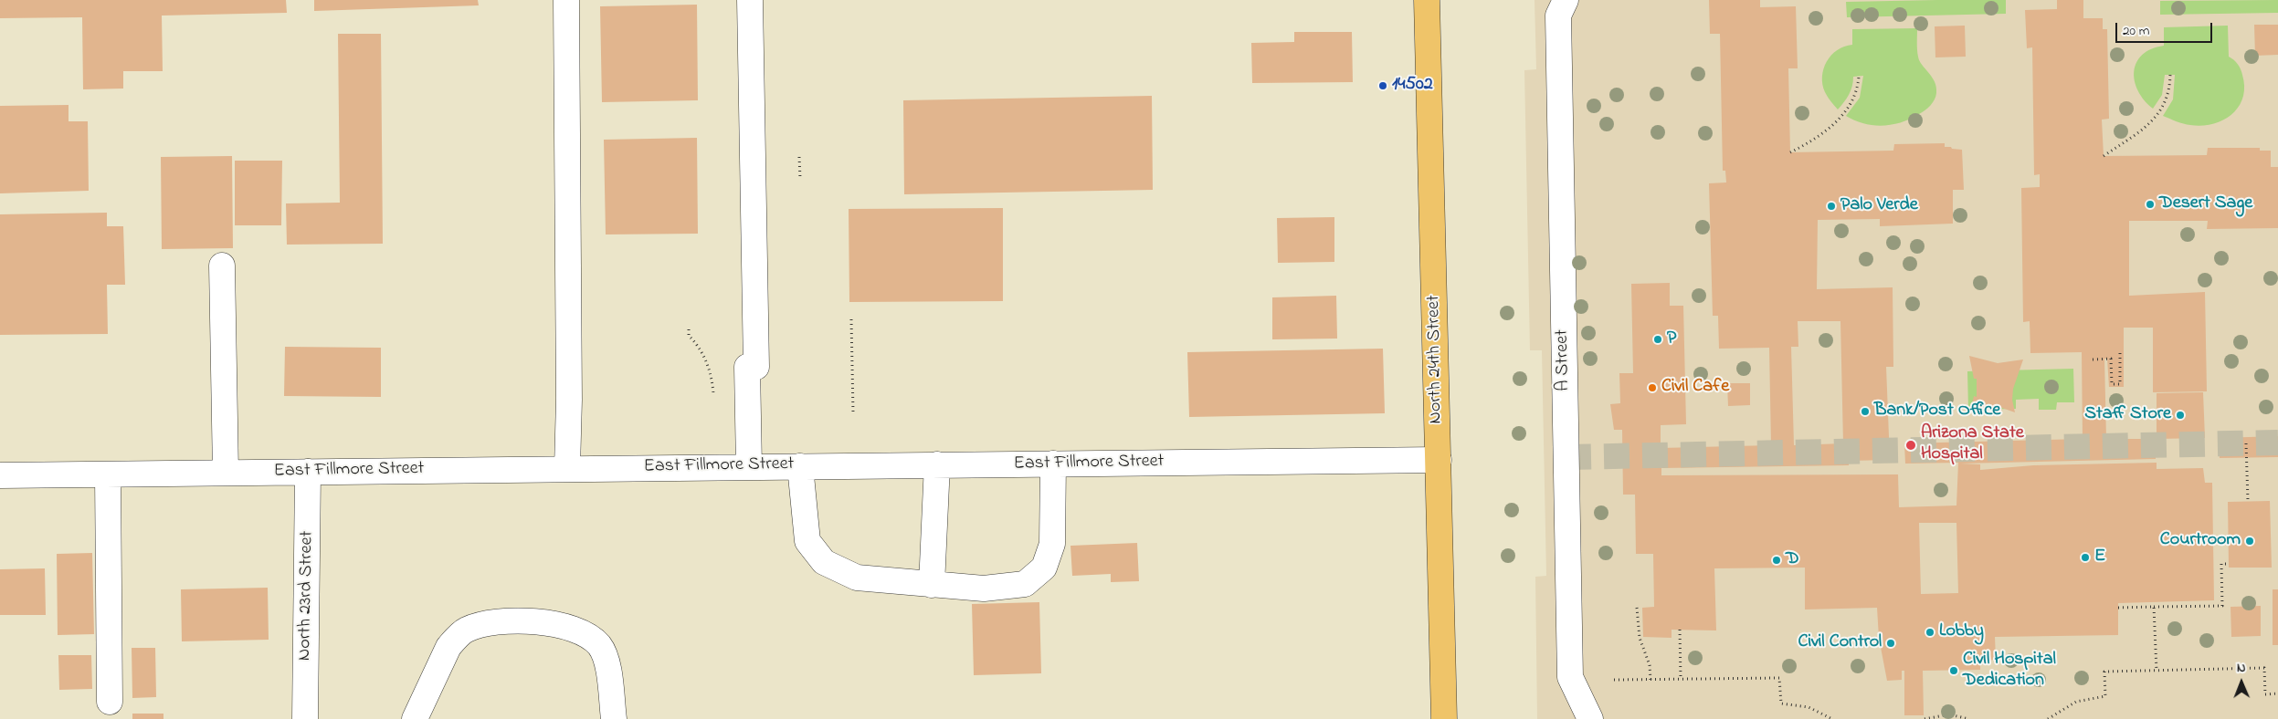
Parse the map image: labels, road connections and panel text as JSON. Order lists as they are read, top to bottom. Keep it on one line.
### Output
{"streets":{"main road":["North 24th Street"],"street":["A Street","East Fillmore Street","North 23rd Street"]},"crossings":[["North 24th Street","East Fillmore Street"],["East Fillmore Street","North 23rd Street"]],"places":["14502","Desert Sage","Palo Verde","P","Civil Cafe","Bank/Post Office","Staff Store","Arizona State Hospital","Courtroom","E","D","Lobby","Civil Control","Civil Hospital Dedication"],"scale_bar":"20 m","north":"top"}
